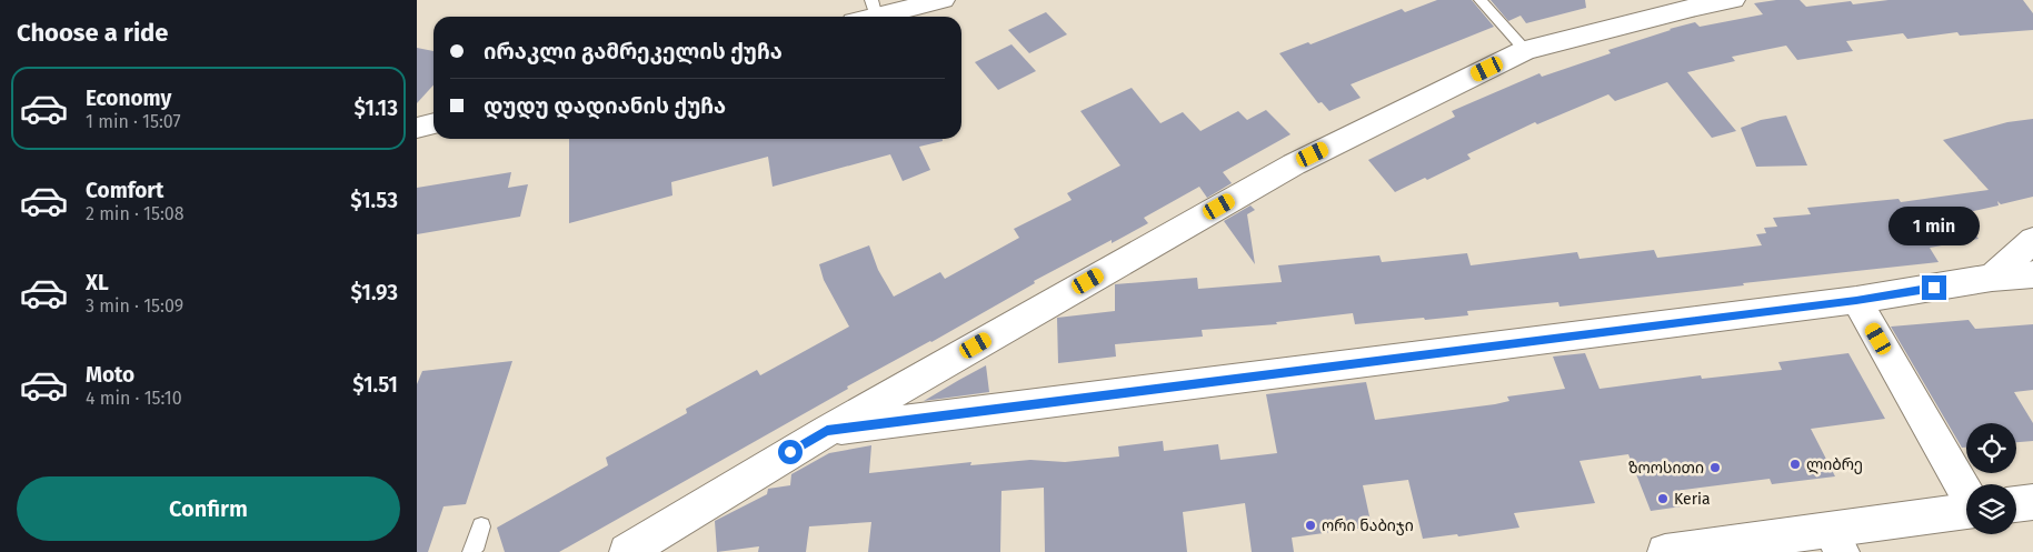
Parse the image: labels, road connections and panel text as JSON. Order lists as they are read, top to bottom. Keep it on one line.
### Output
{"places":["ლიბრე","ზოოსითი","Keria","ორი ნაბიჯი"],"page":{"heading":"Choose a ride","banner":["ირაკლი გამრეკელის ქუჩა","დუდუ დადიანის ქუჩა"],"list":[{"name":"Economy","note":"1 min · 15:07","value":"$1.13"},{"name":"Comfort","note":"2 min · 15:08","value":"$1.53"},{"name":"XL","note":"3 min · 15:09","value":"$1.93"},{"name":"Moto","note":"4 min · 15:10","value":"$1.51"}],"bubble":"1 min","buttons":"Confirm"}}
